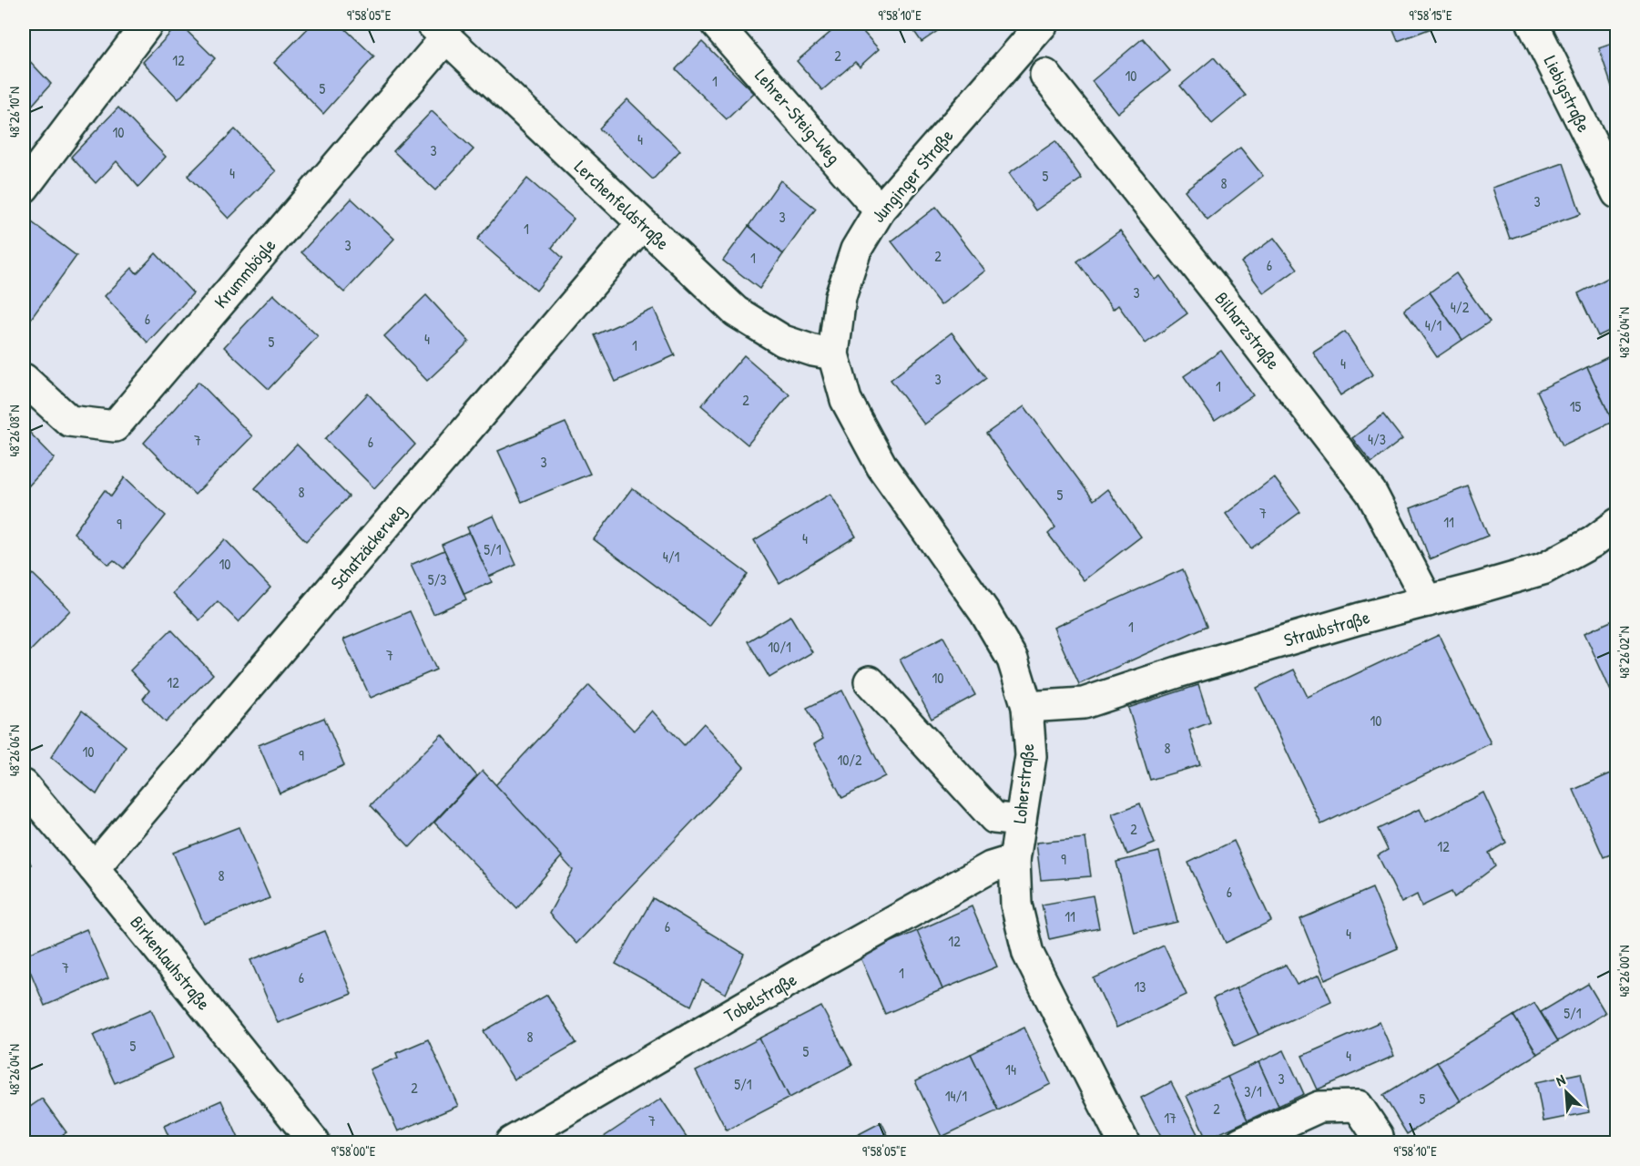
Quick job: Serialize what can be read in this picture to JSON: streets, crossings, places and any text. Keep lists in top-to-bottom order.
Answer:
{
  "streets": {
    "street": [
      "Liebigstraße",
      "Lehrer-Steig-Weg",
      "Junginger Straße",
      "Lerchenfeldstraße",
      "Krummbögle",
      "Bilharzstraße",
      "Schatzäckerweg",
      "Straubstraße",
      "Loherstraße",
      "Birkenlauhstraße",
      "Tobelstraße"
    ]
  },
  "crossings": [
    ["Lehrer-Steig-Weg", "Junginger Straße"],
    ["Junginger Straße", "Lerchenfeldstraße"],
    ["Junginger Straße", "Loherstraße"],
    ["Lerchenfeldstraße", "Krummbögle"],
    ["Lerchenfeldstraße", "Schatzäckerweg"],
    ["Lerchenfeldstraße", "Loherstraße"],
    ["Bilharzstraße", "Straubstraße"],
    ["Schatzäckerweg", "Birkenlauhstraße"],
    ["Straubstraße", "Loherstraße"],
    ["Loherstraße", "Tobelstraße"]
  ],
  "house_numbers": [
    "2",
    "12",
    "10",
    "1",
    "5",
    "10",
    "4",
    "3",
    "4",
    "5",
    "8",
    "3",
    "3",
    "1",
    "3",
    "2",
    "1",
    "6",
    "3",
    "4/2",
    "6",
    "4/1",
    "4",
    "5",
    "1",
    "4",
    "3",
    "1",
    "2",
    "15",
    "4/3",
    "7",
    "6",
    "3",
    "8",
    "5",
    "7",
    "11",
    "9",
    "4",
    "5/1",
    "4/1",
    "10",
    "5/3",
    "1",
    "10/1",
    "7",
    "10",
    "12",
    "10",
    "8",
    "10",
    "9",
    "10/2",
    "2",
    "12",
    "9",
    "8",
    "6",
    "11",
    "6",
    "4",
    "12",
    "7",
    "1",
    "6",
    "13",
    "5/1",
    "8",
    "5",
    "5",
    "4",
    "14",
    "3",
    "5/1",
    "2",
    "3/1",
    "14/1",
    "5",
    "2",
    "17",
    "7"
  ],
  "north": "top left",
  "coordinates": [
    "9°58'05\"E",
    "9°58'10\"E",
    "9°58'15\"E",
    "48°26'10\"N",
    "48°26'04\"N",
    "48°26'08\"N",
    "48°26'02\"N",
    "48°26'06\"N",
    "48°26'00\"N",
    "9°58'00\"E"
  ]
}
